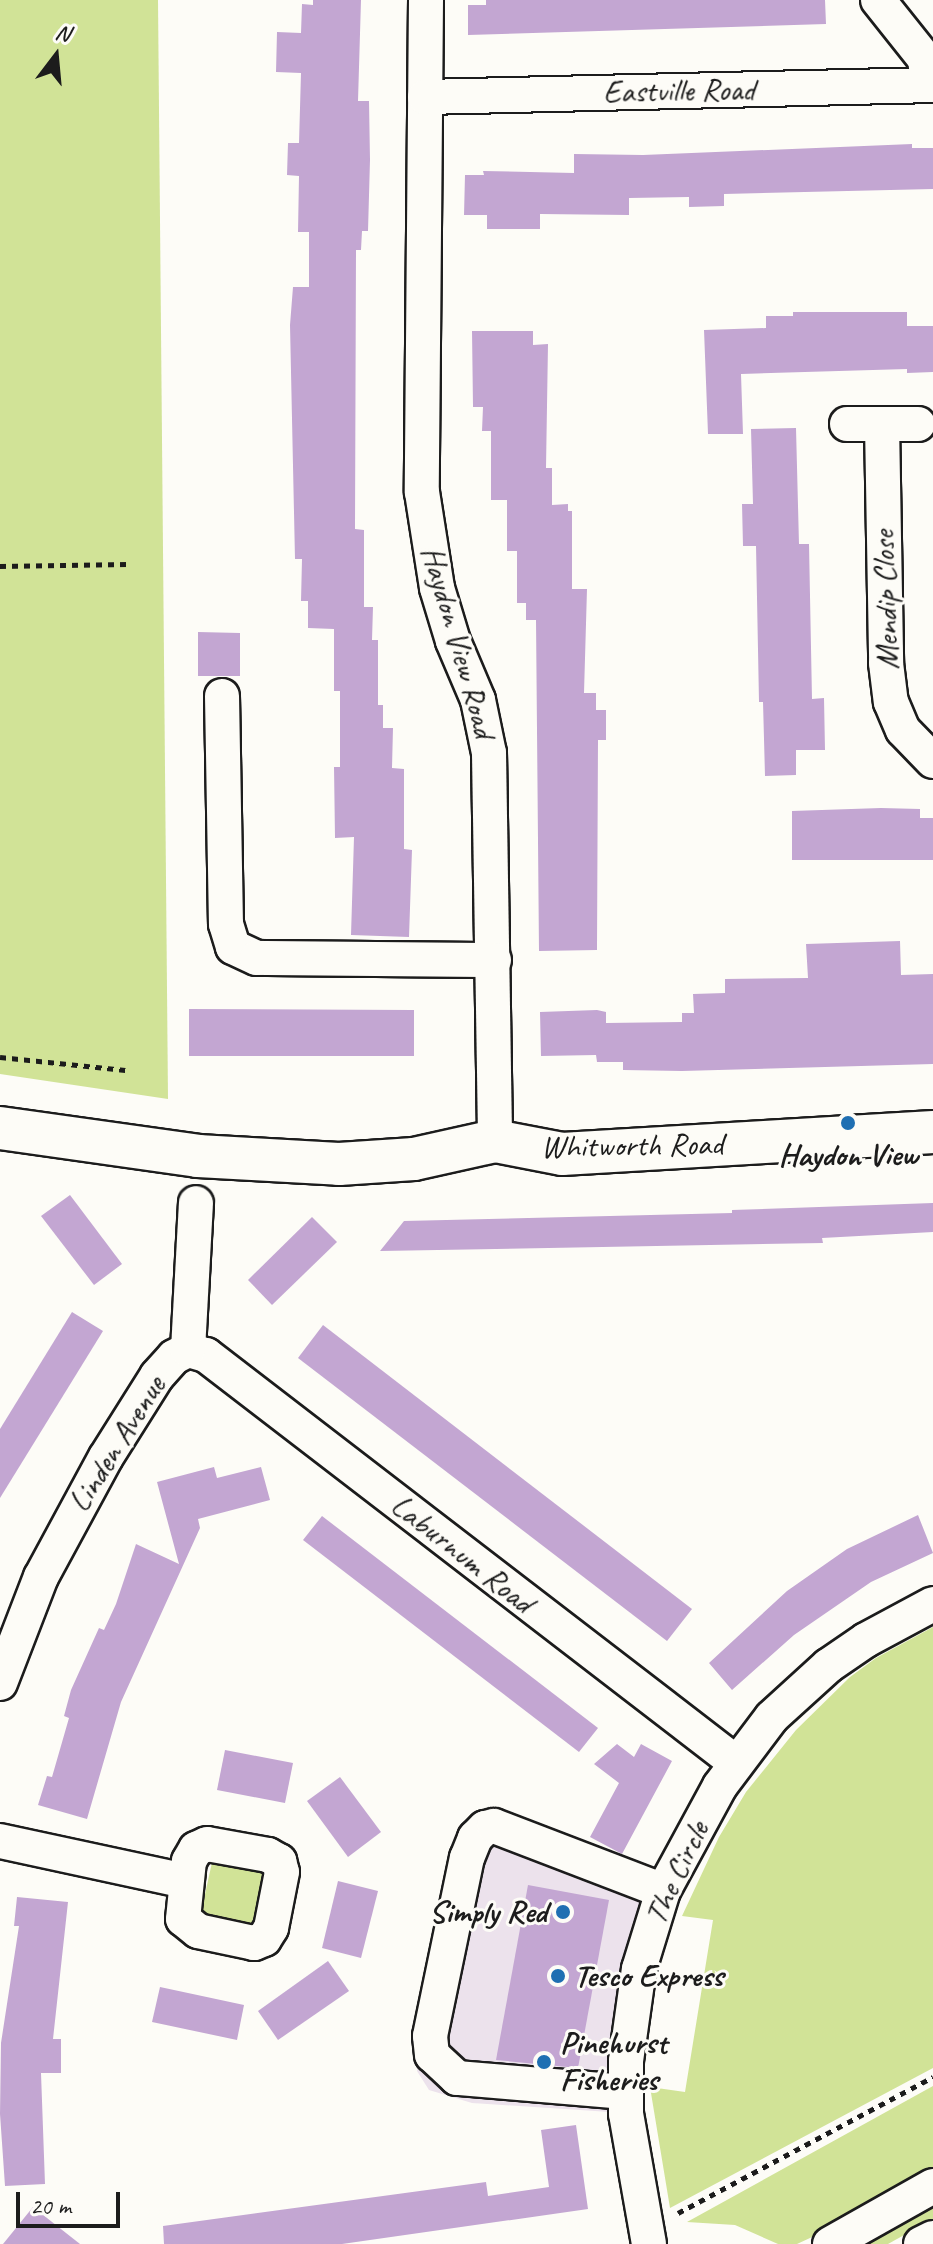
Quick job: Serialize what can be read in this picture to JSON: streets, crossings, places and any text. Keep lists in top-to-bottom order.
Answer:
{
  "streets": {
    "main road": ["Whitworth Road"],
    "street": [
      "Eastville Road",
      "Mendip Close",
      "Haydon View Road",
      "Linden Avenue",
      "Laburnum Road",
      "The Circle"
    ]
  },
  "crossings": [
    ["Eastville Road", "Haydon View Road"],
    ["Haydon View Road", "Whitworth Road"],
    ["Linden Avenue", "Laburnum Road"],
    ["Laburnum Road", "The Circle"]
  ],
  "places": [
    "Haydon View",
    "Simply Red",
    "Tesco Express",
    "Pinehurst Fisheries"
  ],
  "scale_bar": "20 m",
  "north": "top"
}
